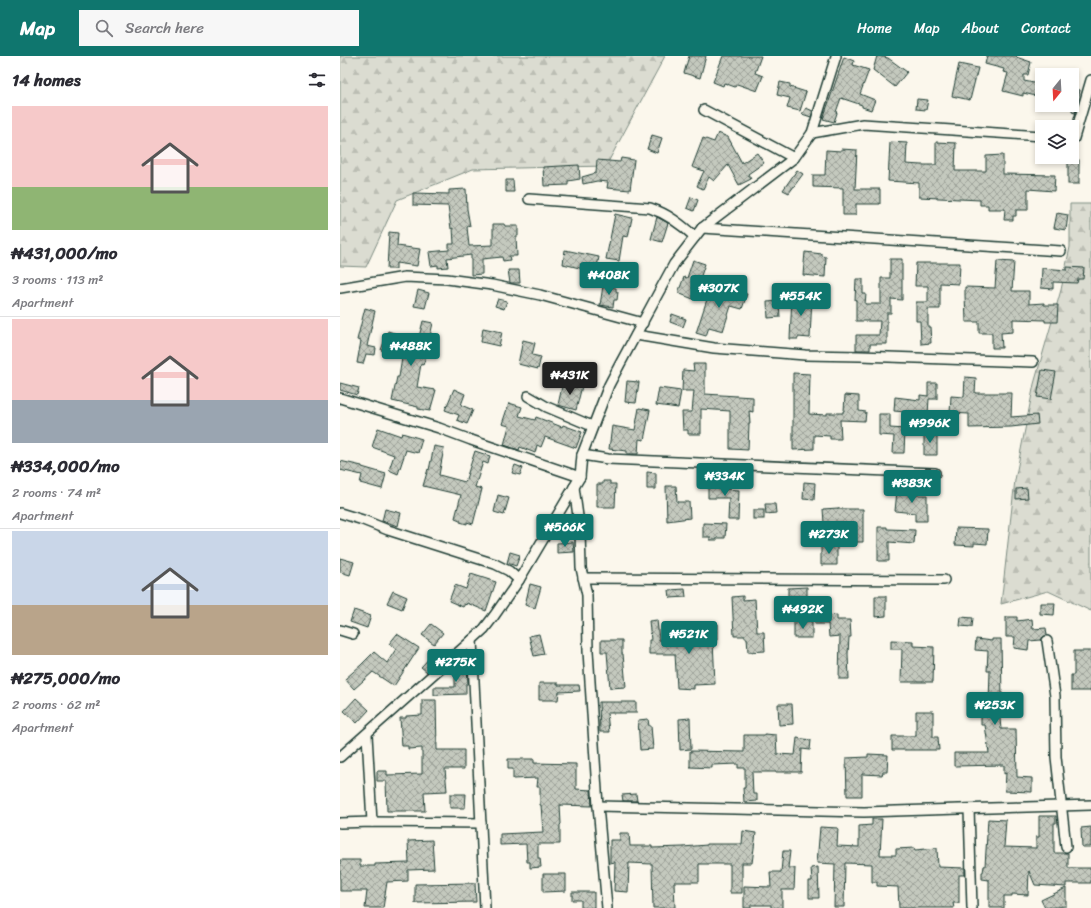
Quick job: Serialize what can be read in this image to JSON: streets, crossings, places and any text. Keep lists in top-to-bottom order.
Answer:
{
  "north": "bottom",
  "page": {
    "header": "Map",
    "search": "Search here",
    "nav": [
      "Home",
      "Map",
      "About",
      "Contact"
    ],
    "heading": "14 homes",
    "list": [
      {
        "name": "₦431,000/mo",
        "note": "3 rooms · 113 m² · Apartment"
      },
      {
        "name": "₦334,000/mo",
        "note": "2 rooms · 74 m² · Apartment"
      },
      {
        "name": "₦275,000/mo",
        "note": "2 rooms · 62 m² · Apartment"
      }
    ],
    "price": [
      "₦408K",
      "₦307K",
      "₦554K",
      "₦488K",
      "₦431K",
      "₦996K",
      "₦334K",
      "₦383K",
      "₦566K",
      "₦273K",
      "₦492K",
      "₦521K",
      "₦275K",
      "₦253K"
    ]
  }
}
